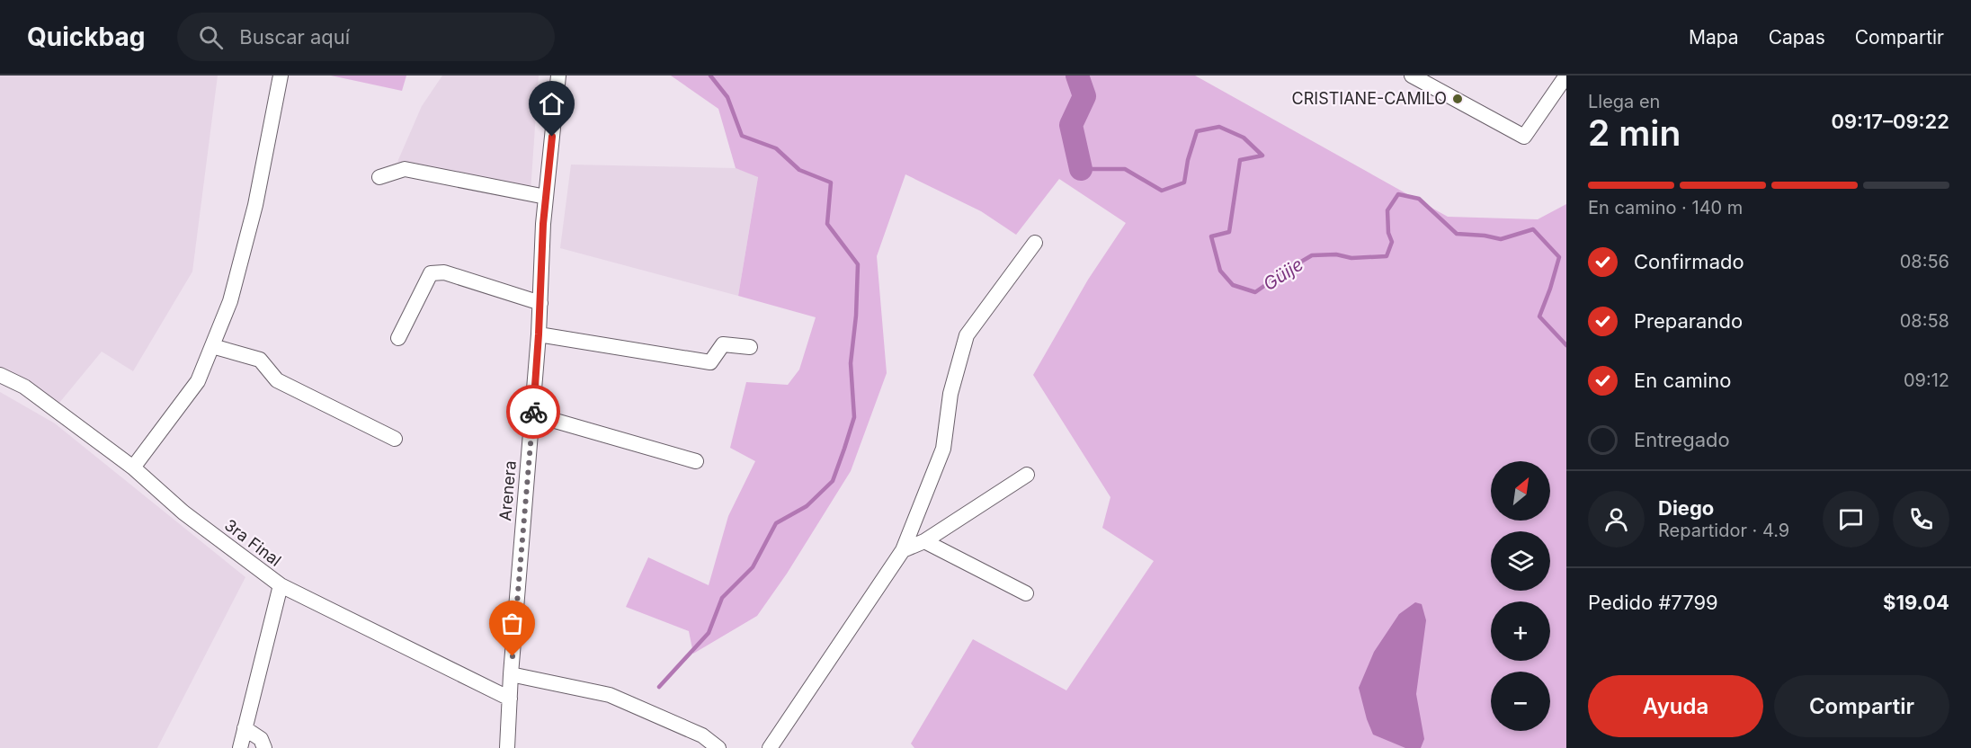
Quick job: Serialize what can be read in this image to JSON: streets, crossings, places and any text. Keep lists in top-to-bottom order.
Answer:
{
  "streets": {
    "street": ["Arenera", "3ra Final"]
  },
  "crossings": [
    ["Arenera", "3ra Final"]
  ],
  "water": ["Güije"],
  "places": ["CRISTIANE-CAMILO"],
  "north": "top right",
  "page": {
    "header": "Quickbag",
    "search": "Buscar aquí",
    "nav": ["Mapa", "Capas", "Compartir"],
    "heading": ["2 min", "Llega en", "09:17–09:22"],
    "panel": [
      "Diego",
      "Repartidor · 4.9",
      "Pedido #7799",
      "$19.04"
    ],
    "bar": "En camino · 140 m",
    "list": [
      ["Confirmado", "08:56"],
      ["Preparando", "08:58"],
      ["En camino", "09:12"],
      "Entregado"
    ],
    "map_buttons": ["+", "−"],
    "buttons": ["Ayuda", "Compartir"]
  }
}
